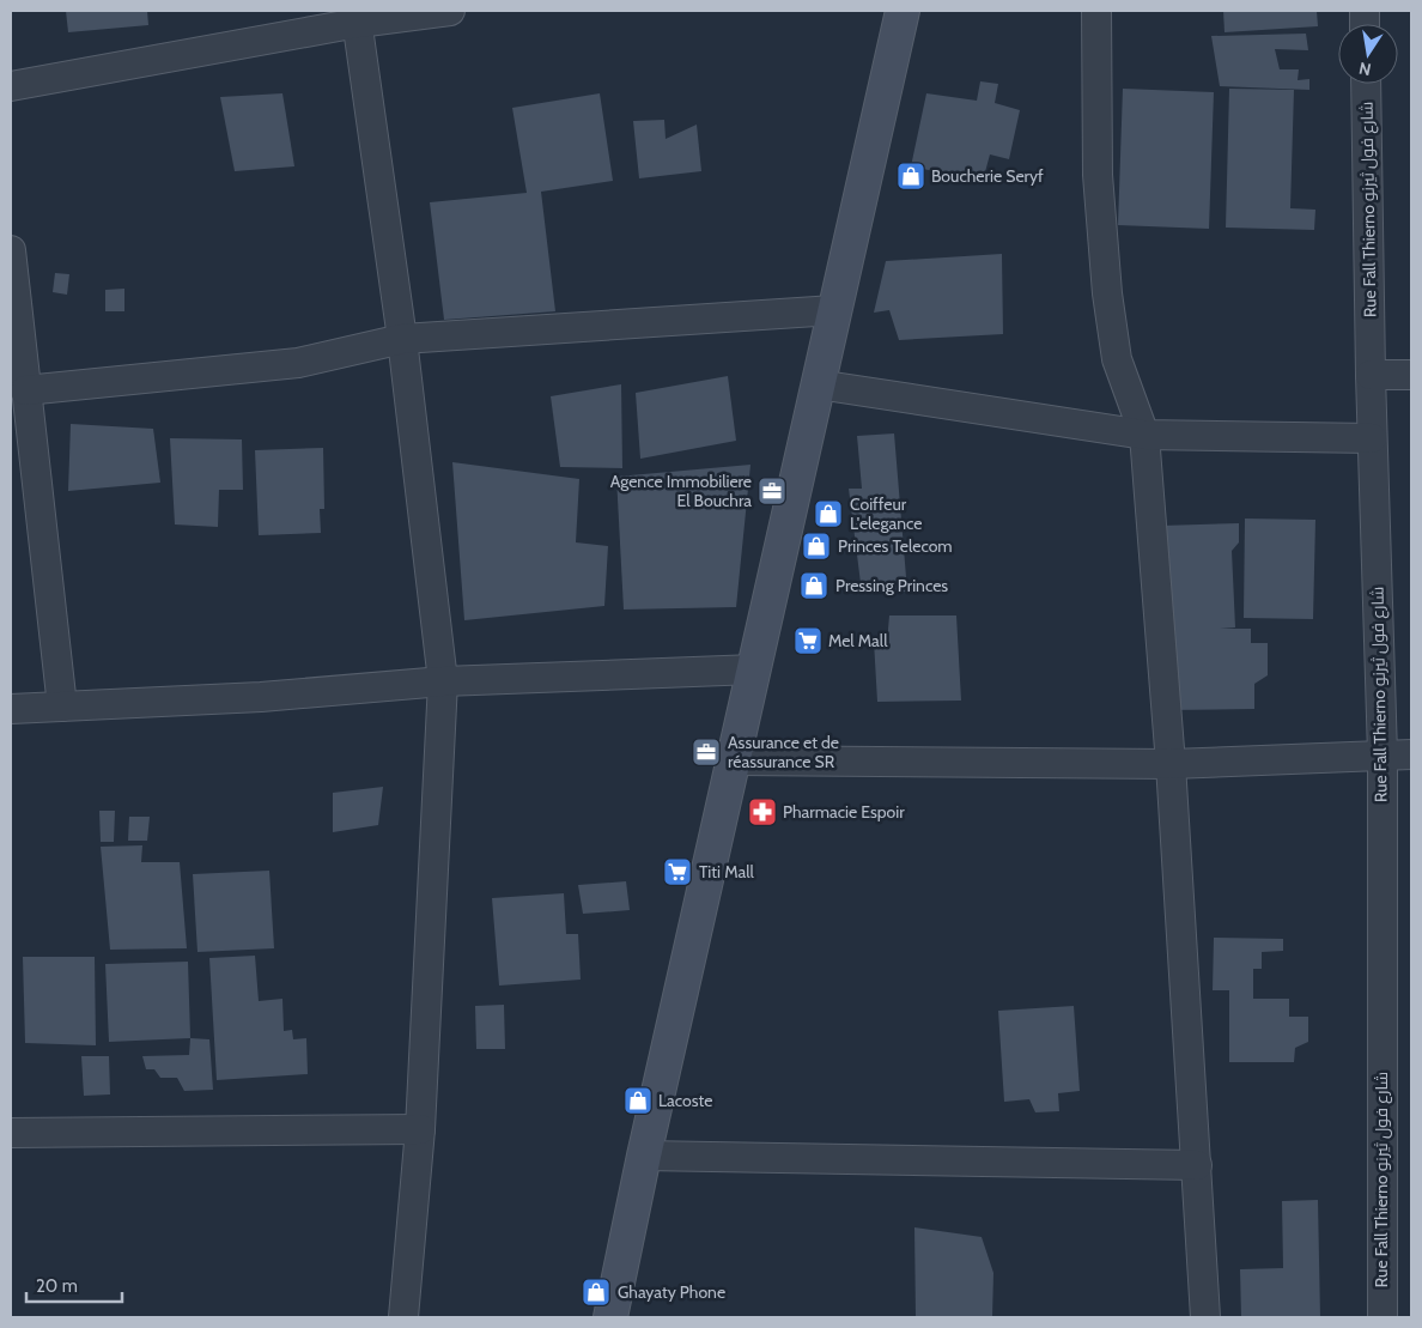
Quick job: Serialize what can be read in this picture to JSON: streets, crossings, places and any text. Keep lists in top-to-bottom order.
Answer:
{
  "streets": {
    "street": ["Rue Fall Thierno شارع فول ثيرنو"]
  },
  "places": {
    "shop": [
      "Boucherie Seryf",
      "Coiffeur L'elegance",
      "Princes Telecom",
      "Pressing Princes",
      "Lacoste",
      "Ghayaty Phone"
    ],
    "office": ["Agence Immobiliere El Bouchra", "Assurance et de réassurance SR"],
    "supermarket": ["Mel Mall", "Titi Mall"],
    "pharmacy": ["Pharmacie Espoir"]
  },
  "scale_bar": "20 m",
  "north": "bottom"
}
